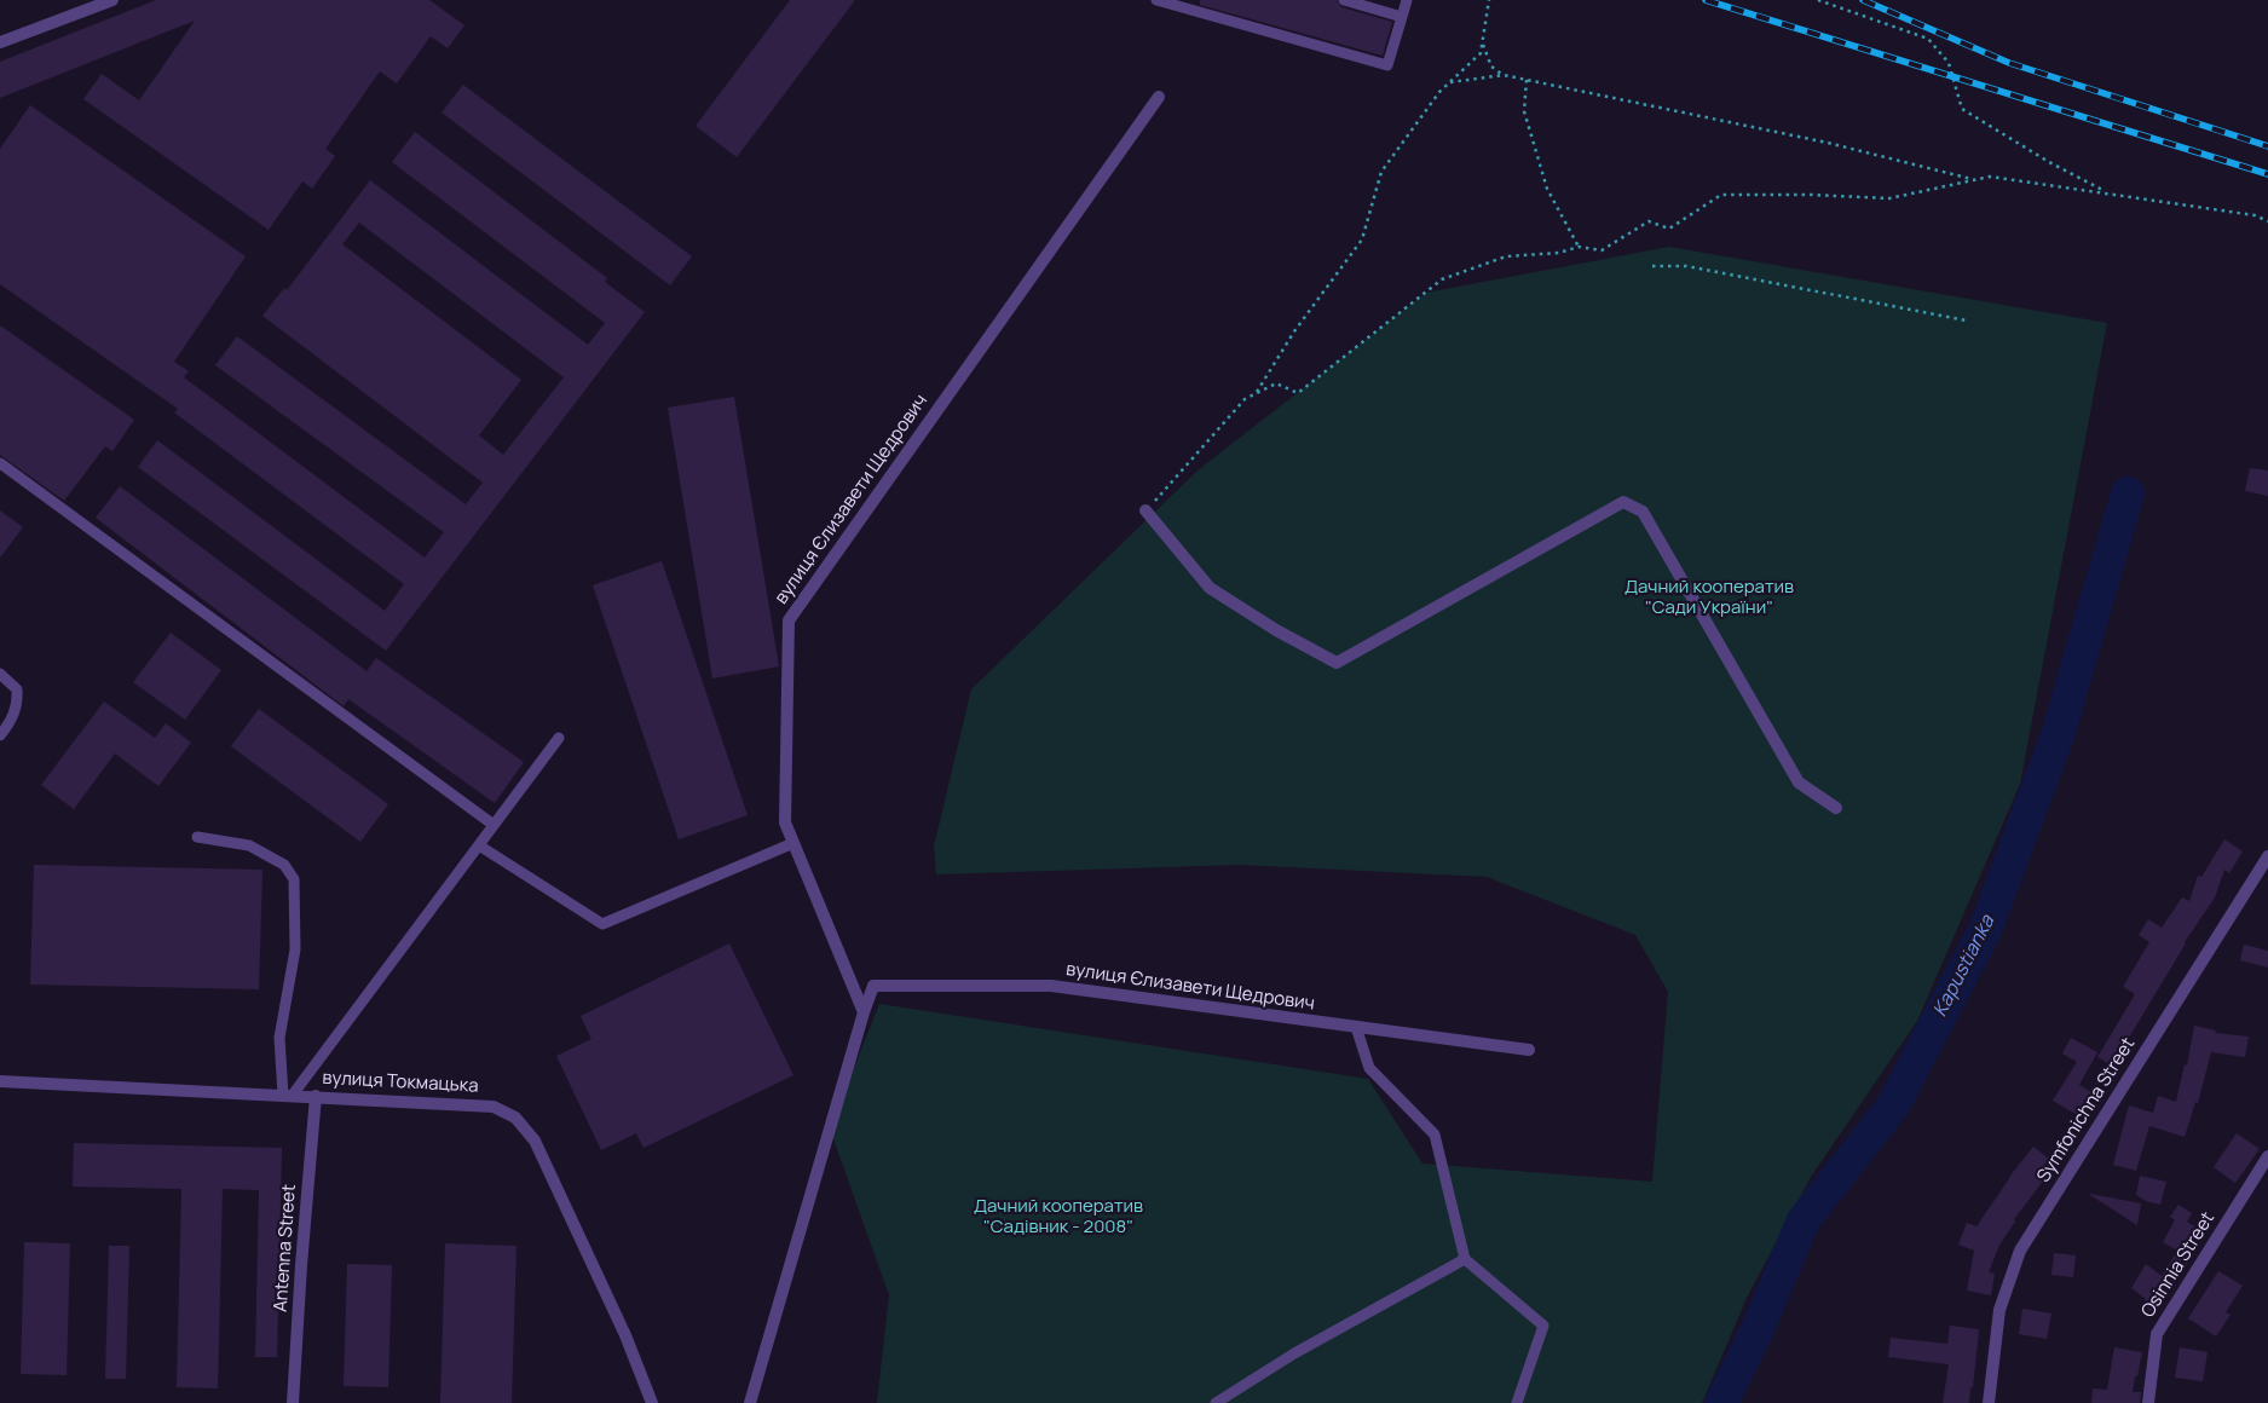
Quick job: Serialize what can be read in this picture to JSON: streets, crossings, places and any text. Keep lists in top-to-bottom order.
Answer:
{
  "streets": {
    "street": [
      "вулиця Єлизавети Щедрович",
      "вулиця Токмацька",
      "Symfonichna Street",
      "Antenna Street",
      "Osinnia Street"
    ]
  },
  "crossings": [
    ["вулиця Токмацька", "Antenna Street"]
  ],
  "water": ["Kapustianka"],
  "parks": ["Дачний кооператив \"Сади України\"", "Дачний кооператив \"Садівник - 2008\""]
}
